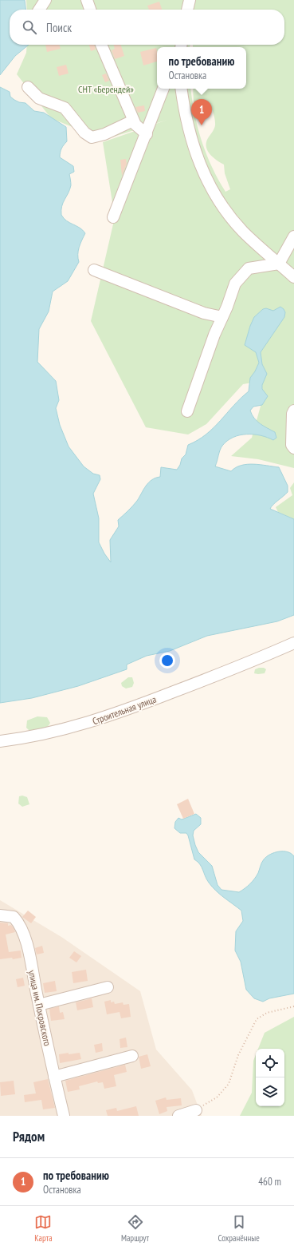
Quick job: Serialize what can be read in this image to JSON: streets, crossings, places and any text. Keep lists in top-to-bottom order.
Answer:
{
  "streets": {
    "street": ["Строительная улица", "улица им. Покровского"]
  },
  "parks": ["СНТ «Берендей»"],
  "page": {
    "search": "Поиск",
    "popup": ["по требованию", "Остановка"],
    "pins": "1",
    "heading": "Рядом",
    "list": [
      {
        "mark": "1",
        "name": "по требованию",
        "note": "Остановка",
        "value": "460 m"
      }
    ],
    "nav": ["Карта", "Маршрут", "Сохранённые"]
  }
}
